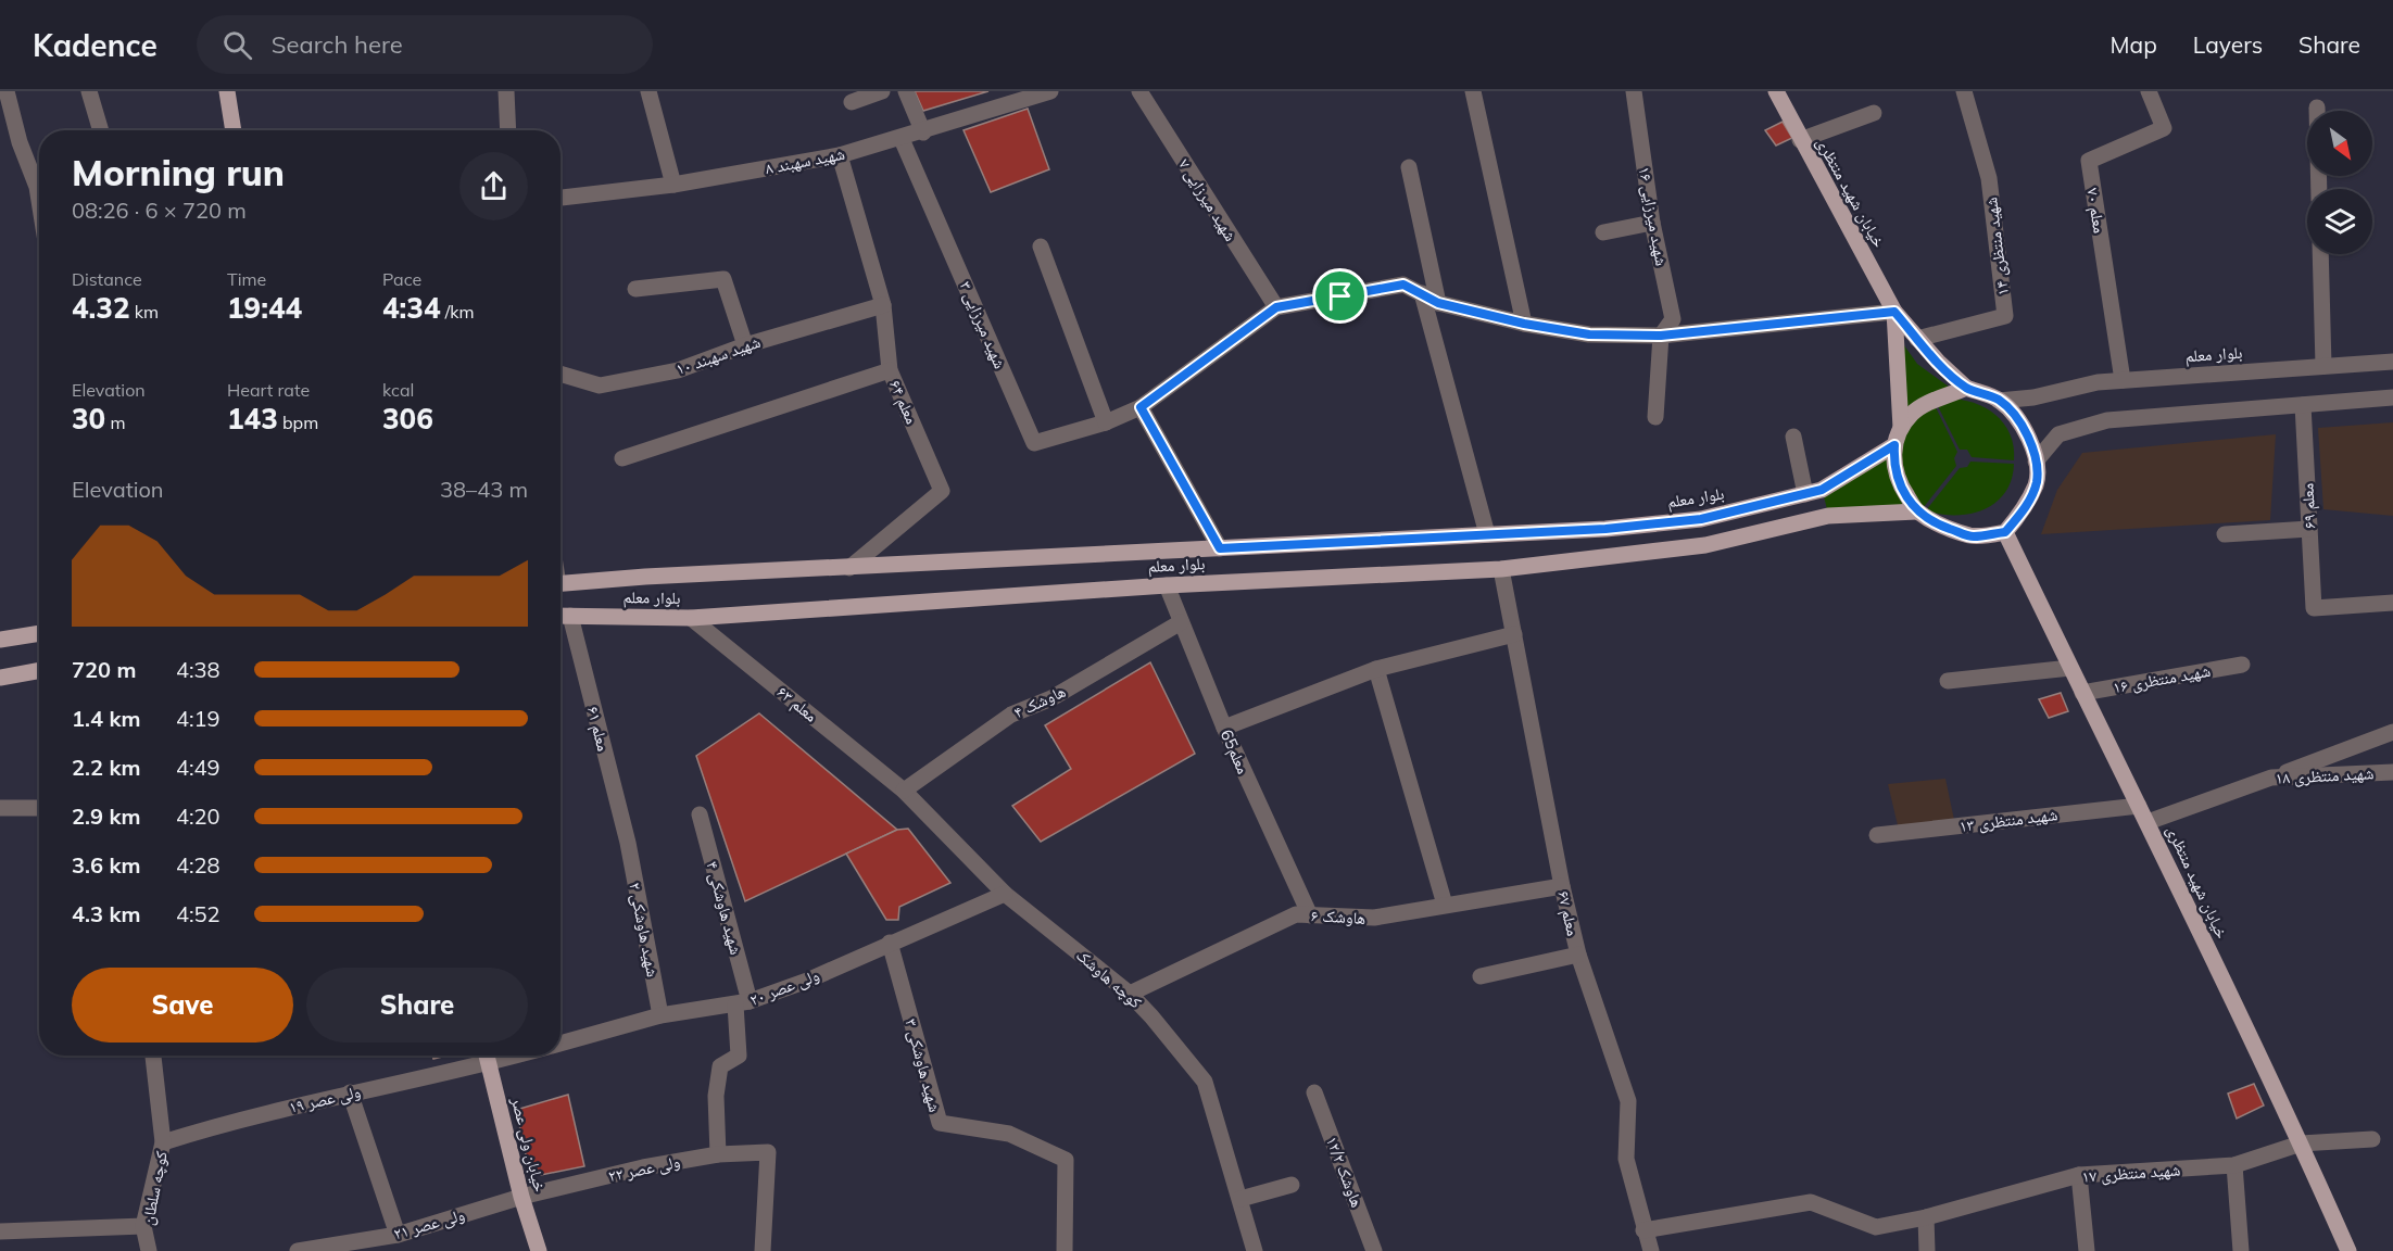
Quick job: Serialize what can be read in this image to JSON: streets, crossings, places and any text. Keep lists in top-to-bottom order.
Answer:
{
  "streets": {
    "main road": ["خیابان شهید منتظری", "بلوار معلم", "خیابان ولی عصر"],
    "street": [
      "شهید سهبند ۸",
      "شهید میرزایی ۷",
      "معلم ۷۰",
      "شهید میرزایی ۱۶",
      "شهید منتظری ۱۴",
      "شهید میرزایی ۳",
      "شهید سهبند ۱۰",
      "معلم ۶۴",
      "معلم ۶۹",
      "شهید منتظری ۱۶",
      "هاوشک ۴",
      "معلم ۶۳",
      "معلم ۶۱",
      "معلم65",
      "شهید منتظری ۱۸",
      "شهید منتظری ۱۳",
      "شهید هاوشکی ۴",
      "معلم ۶۷",
      "هاوشک ۶",
      "شهید هاوشکی ۲",
      "کوچه هاوشک",
      "ولی عصر ۲۰",
      "شهید هاوشکی ۳",
      "ولی عصر ۱۹",
      "ولی عصر ۲۲",
      "هاوشک ۱۲/۲",
      "شهید منتظری ۱۷",
      "کوچه سلطان",
      "ولی عصر ۲۱"
    ]
  },
  "crossings": [
    ["شهید سهبند ۸", "شهید میرزایی ۳"],
    ["شهید سهبند ۸", "معلم ۶۴"],
    ["خیابان شهید منتظری", "بلوار معلم"],
    ["خیابان شهید منتظری", "شهید منتظری ۱۶"],
    ["خیابان شهید منتظری", "شهید منتظری ۱۸"],
    ["خیابان شهید منتظری", "شهید منتظری ۱۳"],
    ["خیابان شهید منتظری", "شهید منتظری ۱۷"],
    ["معلم ۷۰", "بلوار معلم"],
    ["بلوار معلم", "معلم ۶۴"],
    ["بلوار معلم", "معلم ۶۳"],
    ["بلوار معلم", "معلم ۶۱"],
    ["بلوار معلم", "معلم65"],
    ["بلوار معلم", "معلم ۶۷"],
    ["شهید سهبند ۱۰", "معلم ۶۴"],
    ["هاوشک ۴", "معلم ۶۳"],
    ["هاوشک ۴", "معلم65"],
    ["هاوشک ۴", "کوچه هاوشک"],
    ["معلم ۶۳", "کوچه هاوشک"],
    ["معلم ۶۱", "شهید هاوشکی ۲"],
    ["معلم65", "هاوشک ۶"],
    ["شهید هاوشکی ۴", "ولی عصر ۲۰"],
    ["شهید هاوشکی ۴", "ولی عصر ۲۲"],
    ["معلم ۶۷", "هاوشک ۶"],
    ["معلم ۶۷", "شهید منتظری ۱۷"],
    ["هاوشک ۶", "کوچه هاوشک"],
    ["شهید هاوشکی ۲", "ولی عصر ۲۰"],
    ["کوچه هاوشک", "ولی عصر ۲۰"],
    ["ولی عصر ۲۰", "شهید هاوشکی ۳"],
    ["ولی عصر ۱۹", "خیابان ولی عصر"],
    ["ولی عصر ۱۹", "کوچه سلطان"],
    ["خیابان ولی عصر", "ولی عصر ۲۲"],
    ["خیابان ولی عصر", "ولی عصر ۲۱"],
    ["ولی عصر ۲۲", "ولی عصر ۲۱"]
  ],
  "north": "bottom right",
  "page": {
    "header": "Kadence",
    "search": "Search here",
    "nav": ["Map", "Layers", "Share"],
    "heading": ["Morning run", "08:26 · 6 × 720 m"],
    "stats": [
      ["Distance", "4.32 km"],
      ["Time", "19:44"],
      ["Pace", "4:34 /km"],
      ["Elevation", "30 m"],
      ["Heart rate", "143 bpm"],
      ["kcal", "306"]
    ],
    "chart": ["Elevation", "38–43 m"],
    "list": [
      {
        "name": "720 m",
        "note": "4:38"
      },
      {
        "name": "1.4 km",
        "note": "4:19"
      },
      {
        "name": "2.2 km",
        "note": "4:49"
      },
      {
        "name": "2.9 km",
        "note": "4:20"
      },
      {
        "name": "3.6 km",
        "note": "4:28"
      },
      {
        "name": "4.3 km",
        "note": "4:52"
      }
    ],
    "buttons": ["Save", "Share"]
  }
}
